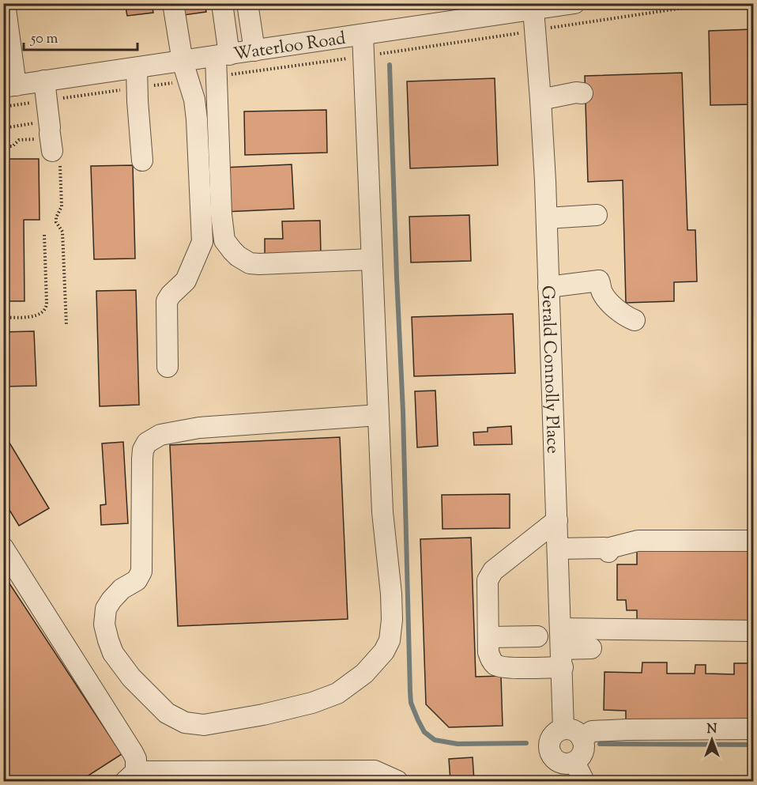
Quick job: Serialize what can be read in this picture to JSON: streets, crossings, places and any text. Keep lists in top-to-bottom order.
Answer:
{
  "streets": {
    "street": ["Waterloo Road", "Gerald Connolly Place"]
  },
  "crossings": [
    ["Waterloo Road", "Gerald Connolly Place"]
  ],
  "scale_bar": "50 m",
  "north": "top"
}
